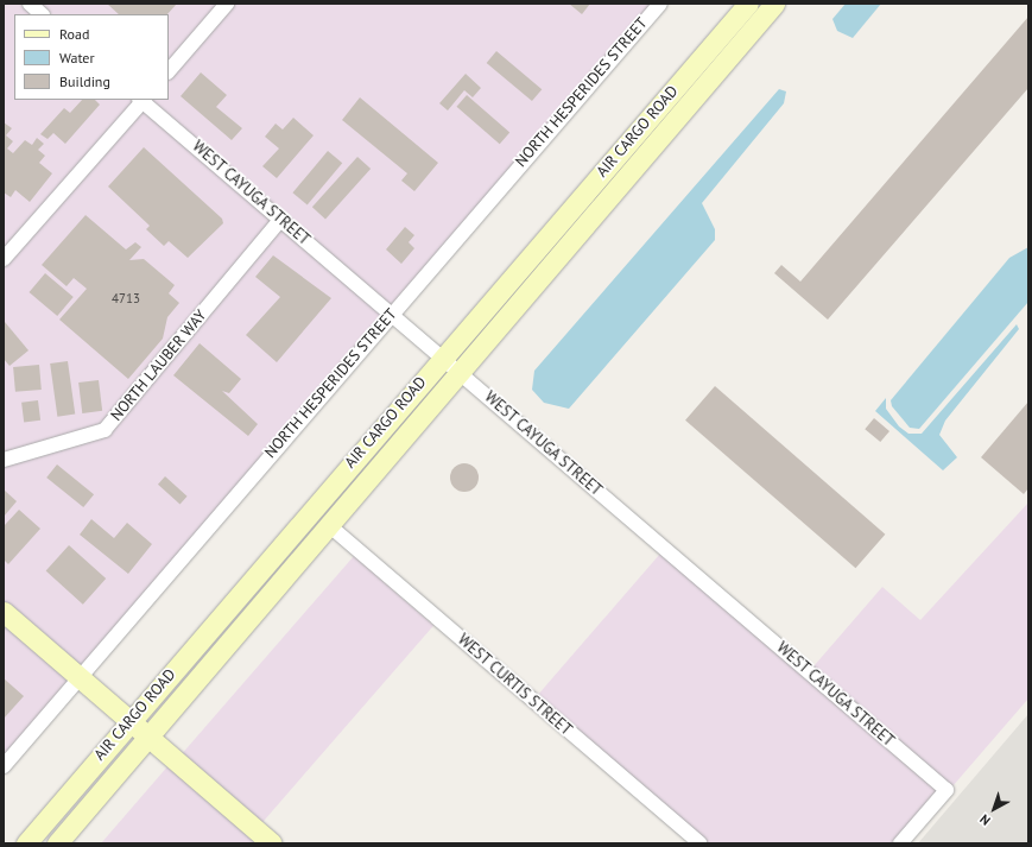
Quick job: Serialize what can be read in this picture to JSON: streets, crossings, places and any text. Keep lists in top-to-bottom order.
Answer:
{
  "streets": {
    "street": [
      "NORTH HESPERIDES STREET",
      "AIR CARGO ROAD",
      "WEST CAYUGA STREET",
      "NORTH LAUBER WAY",
      "WEST CURTIS STREET"
    ]
  },
  "crossings": [
    ["NORTH HESPERIDES STREET", "WEST CAYUGA STREET"],
    ["AIR CARGO ROAD", "WEST CAYUGA STREET"],
    ["AIR CARGO ROAD", "WEST CURTIS STREET"],
    ["WEST CAYUGA STREET", "NORTH LAUBER WAY"]
  ],
  "house_numbers": ["4713"],
  "legend": ["Road", "Water", "Building"],
  "north": "bottom left"
}
